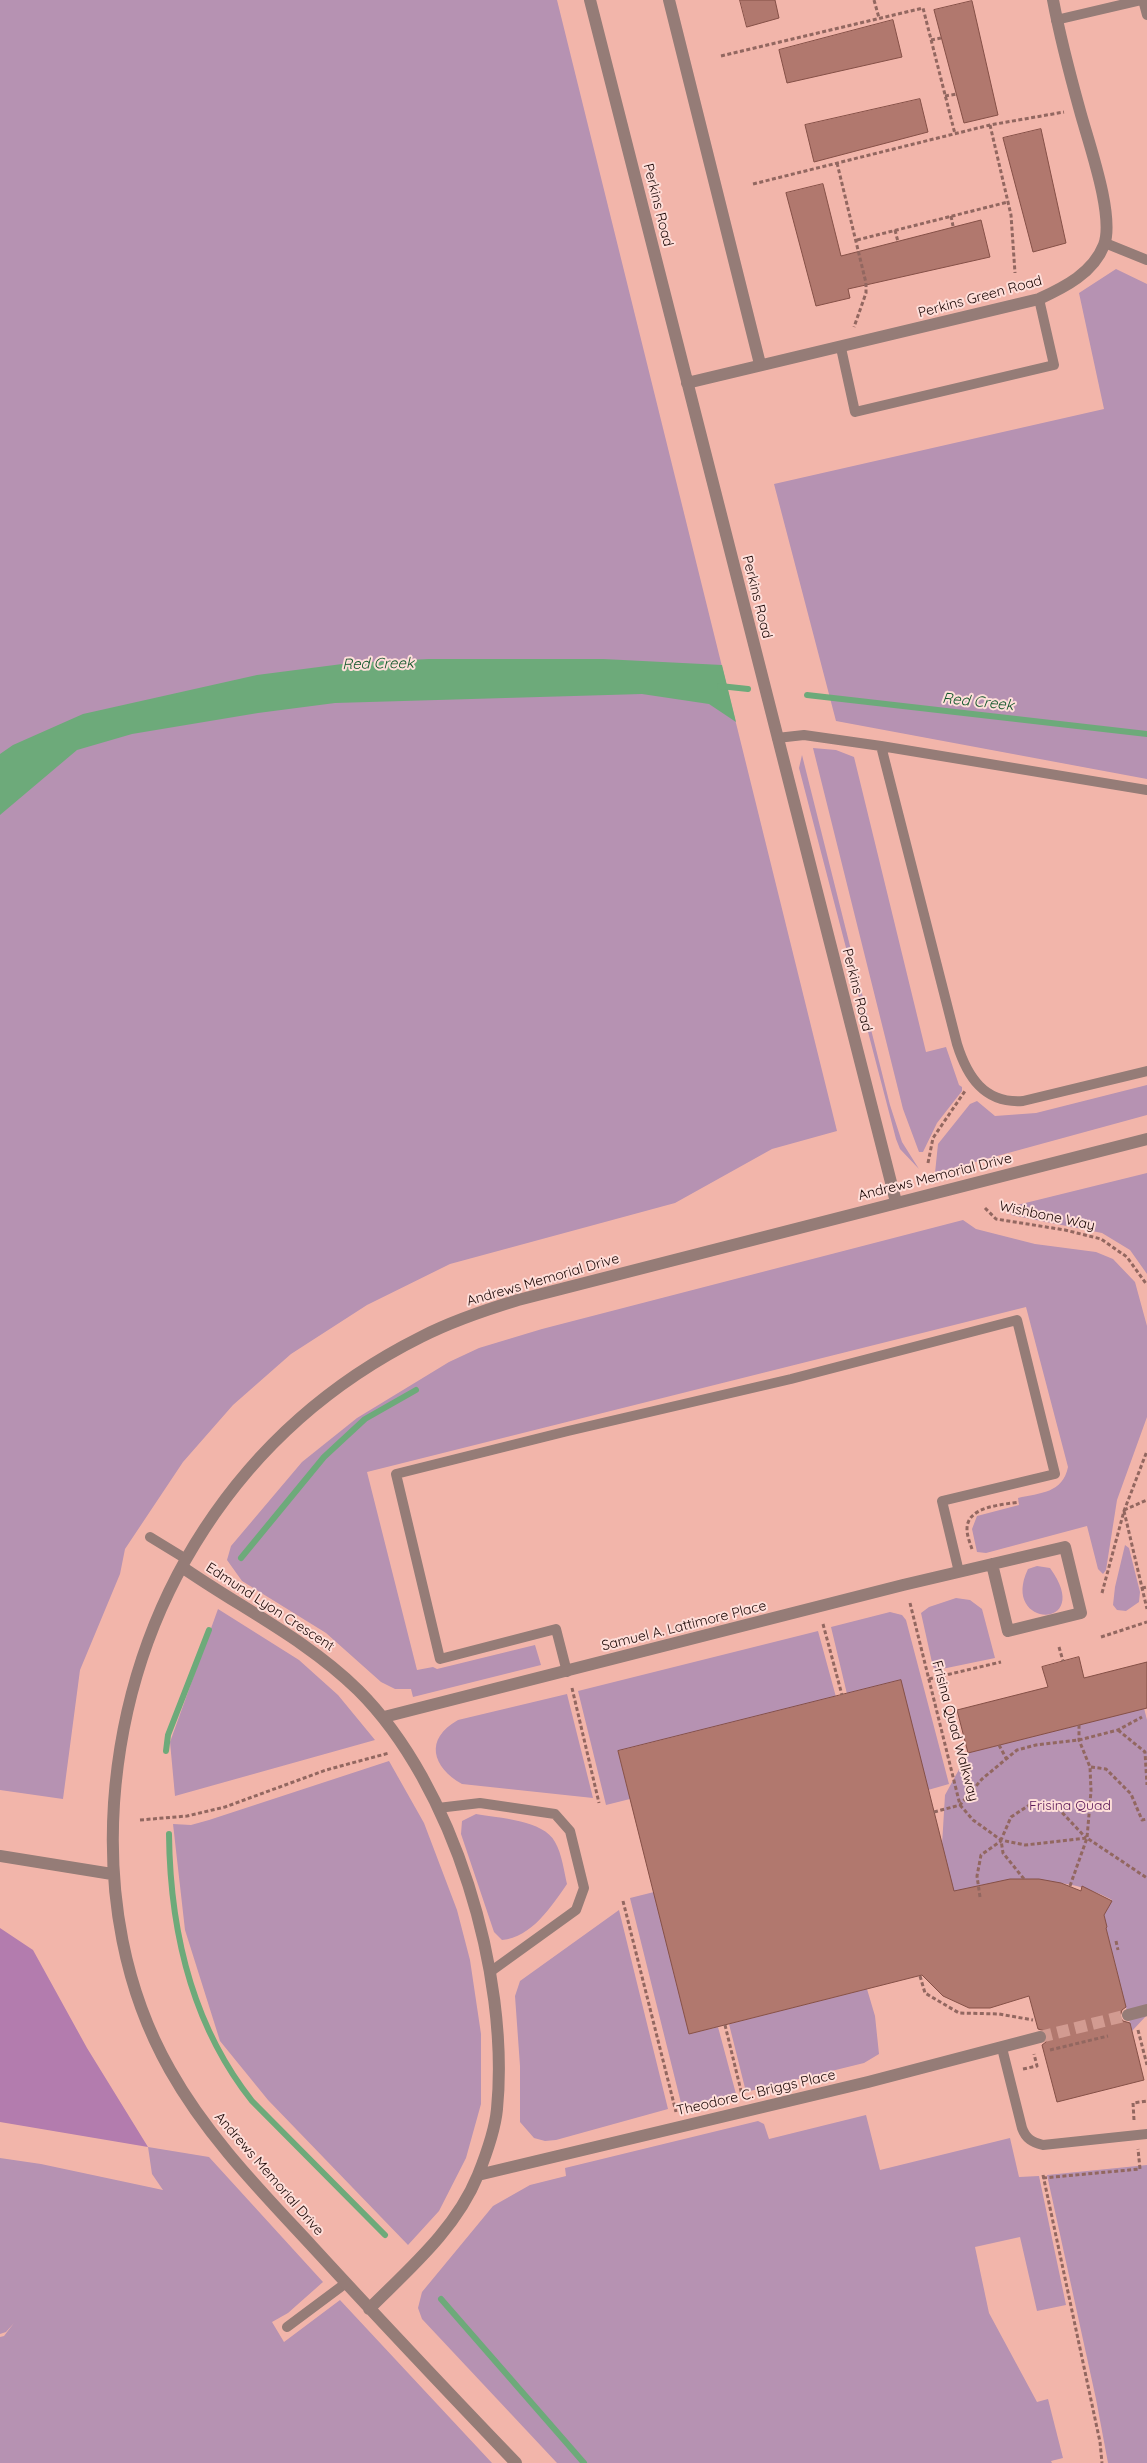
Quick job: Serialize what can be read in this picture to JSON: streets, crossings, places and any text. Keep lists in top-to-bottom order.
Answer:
{
  "streets": {
    "street": [
      "Perkins Road",
      "Perkins Green Road",
      "Andrews Memorial Drive",
      "Edmund Lyon Crescent",
      "Samuel A. Lattimore Place",
      "Theodore C. Briggs Place"
    ],
    "path": ["Wishbone Way", "Frisina Quad Walkway"]
  },
  "crossings": [
    ["Perkins Road", "Perkins Green Road"],
    ["Perkins Road", "Andrews Memorial Drive"],
    ["Andrews Memorial Drive", "Edmund Lyon Crescent"],
    ["Edmund Lyon Crescent", "Samuel A. Lattimore Place"],
    ["Edmund Lyon Crescent", "Theodore C. Briggs Place"]
  ],
  "water": ["Red Creek"],
  "parks": ["Frisina Quad"]
}
